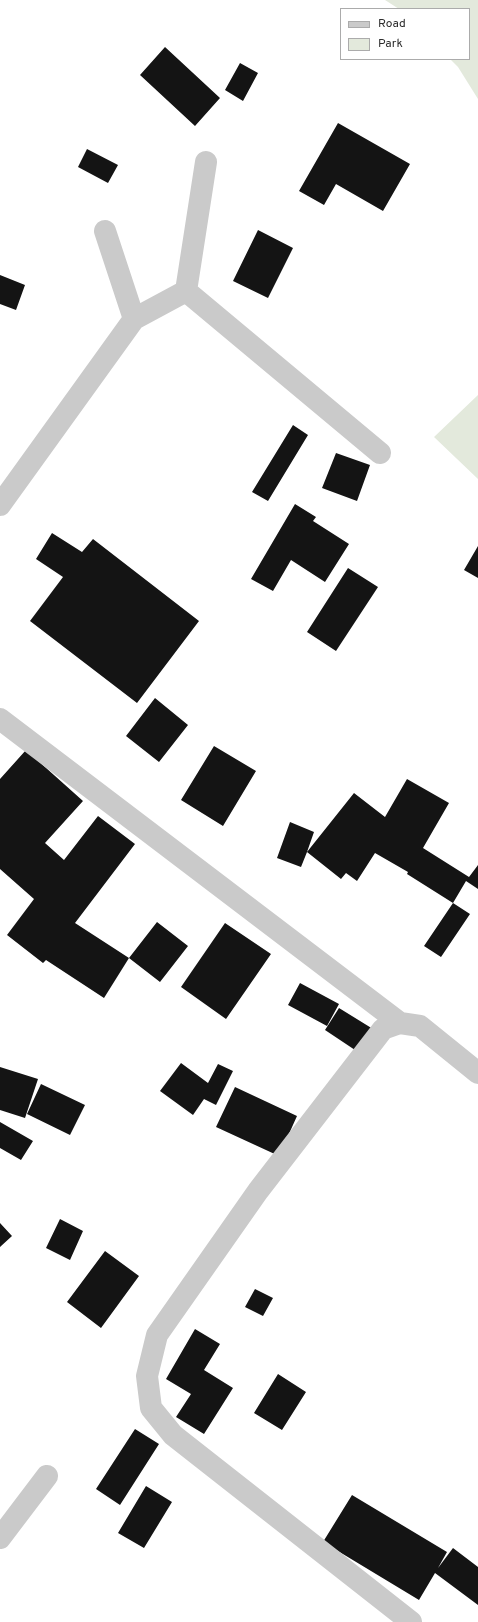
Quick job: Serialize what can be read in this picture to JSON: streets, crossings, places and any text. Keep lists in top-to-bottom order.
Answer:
{
  "legend": ["Road", "Park"]
}
